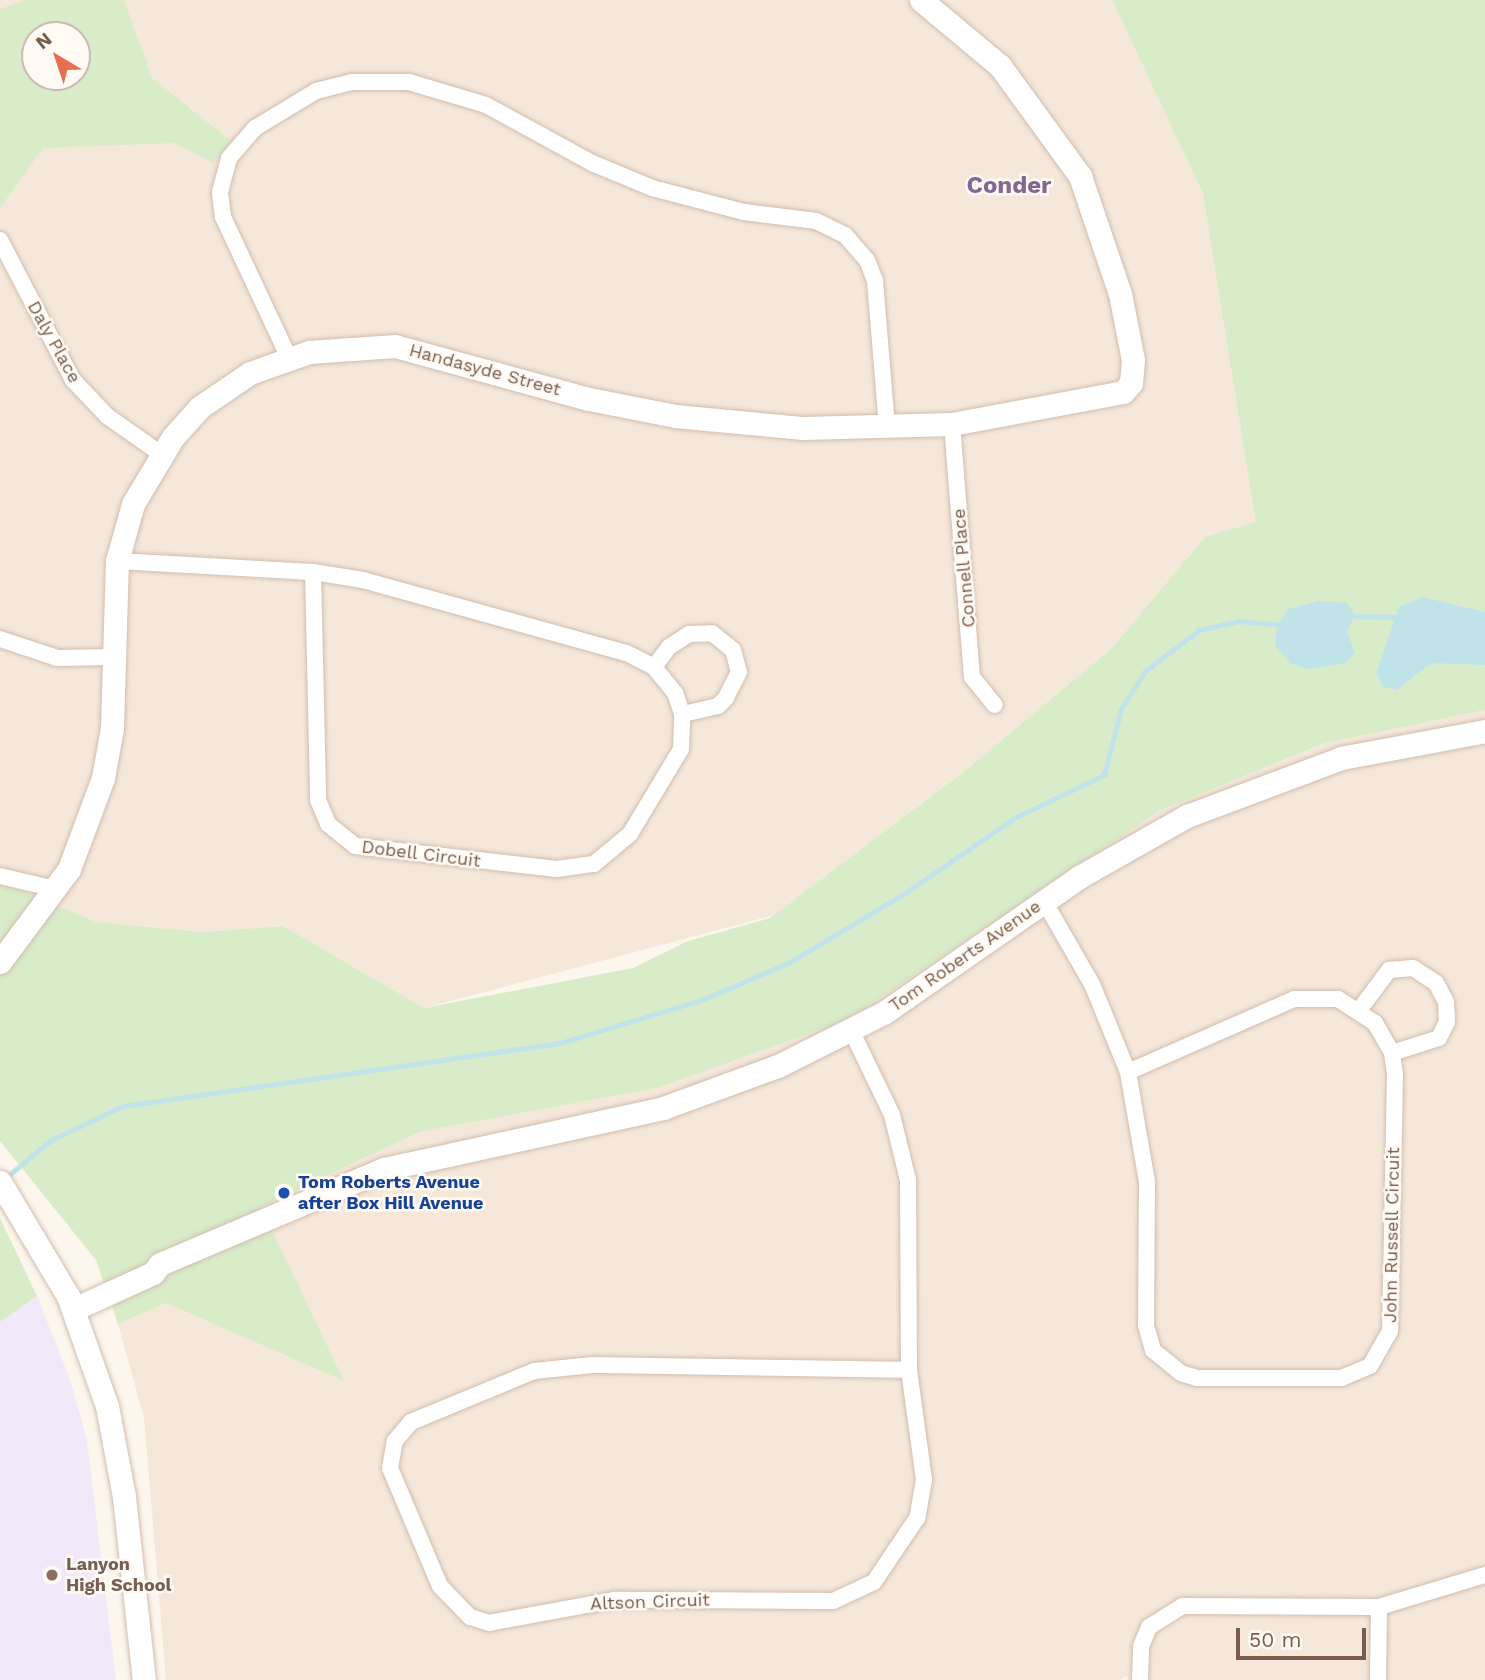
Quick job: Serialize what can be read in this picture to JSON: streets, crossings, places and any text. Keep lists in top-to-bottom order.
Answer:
{
  "streets": {
    "street": [
      "Daly Place",
      "Handasyde Street",
      "Connell Place",
      "Dobell Circuit",
      "Tom Roberts Avenue",
      "John Russell Circuit",
      "Altson Circuit"
    ]
  },
  "crossings": [
    ["Daly Place", "Handasyde Street"],
    ["Handasyde Street", "Connell Place"],
    ["Tom Roberts Avenue", "John Russell Circuit"],
    ["Tom Roberts Avenue", "Altson Circuit"]
  ],
  "districts": ["Conder"],
  "places": ["Tom Roberts Avenue after Box Hill Avenue", "Lanyon High School"],
  "scale_bar": "50 m",
  "north": "top left"
}
